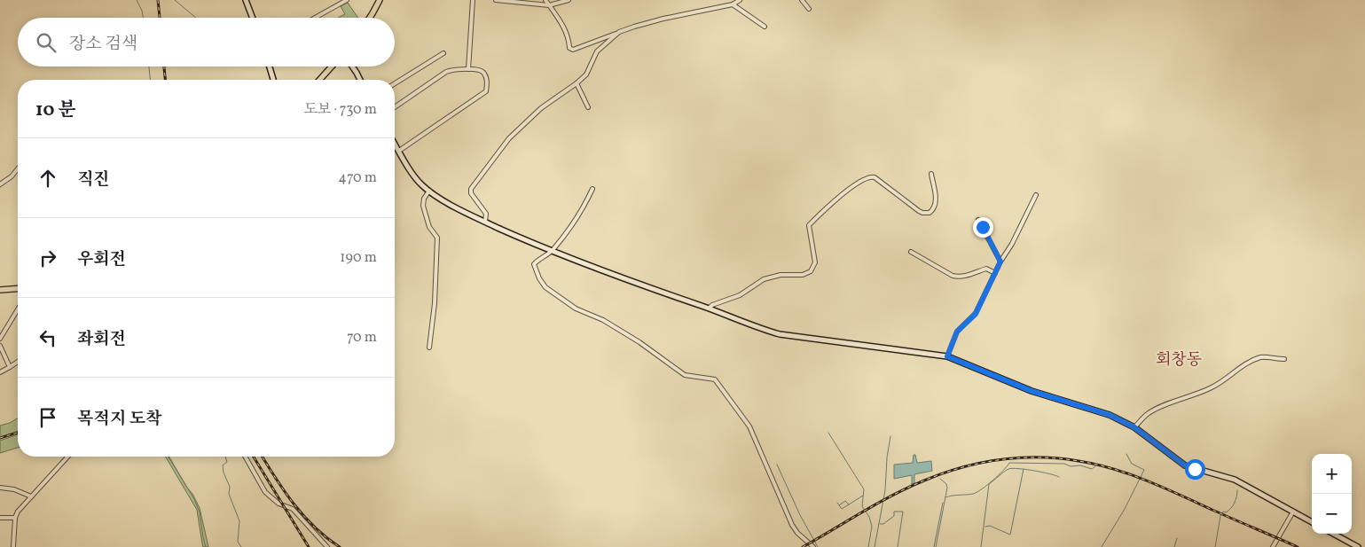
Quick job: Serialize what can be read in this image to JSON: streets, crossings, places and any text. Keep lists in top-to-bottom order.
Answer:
{
  "districts": ["회창동"],
  "page": {
    "search": "장소 검색",
    "heading": ["10 분", "도보 · 730 m"],
    "list": [
      ["직진", "470 m"],
      ["우회전", "190 m"],
      ["좌회전", "70 m"],
      "목적지 도착"
    ],
    "map_buttons": ["+", "−"]
  }
}
